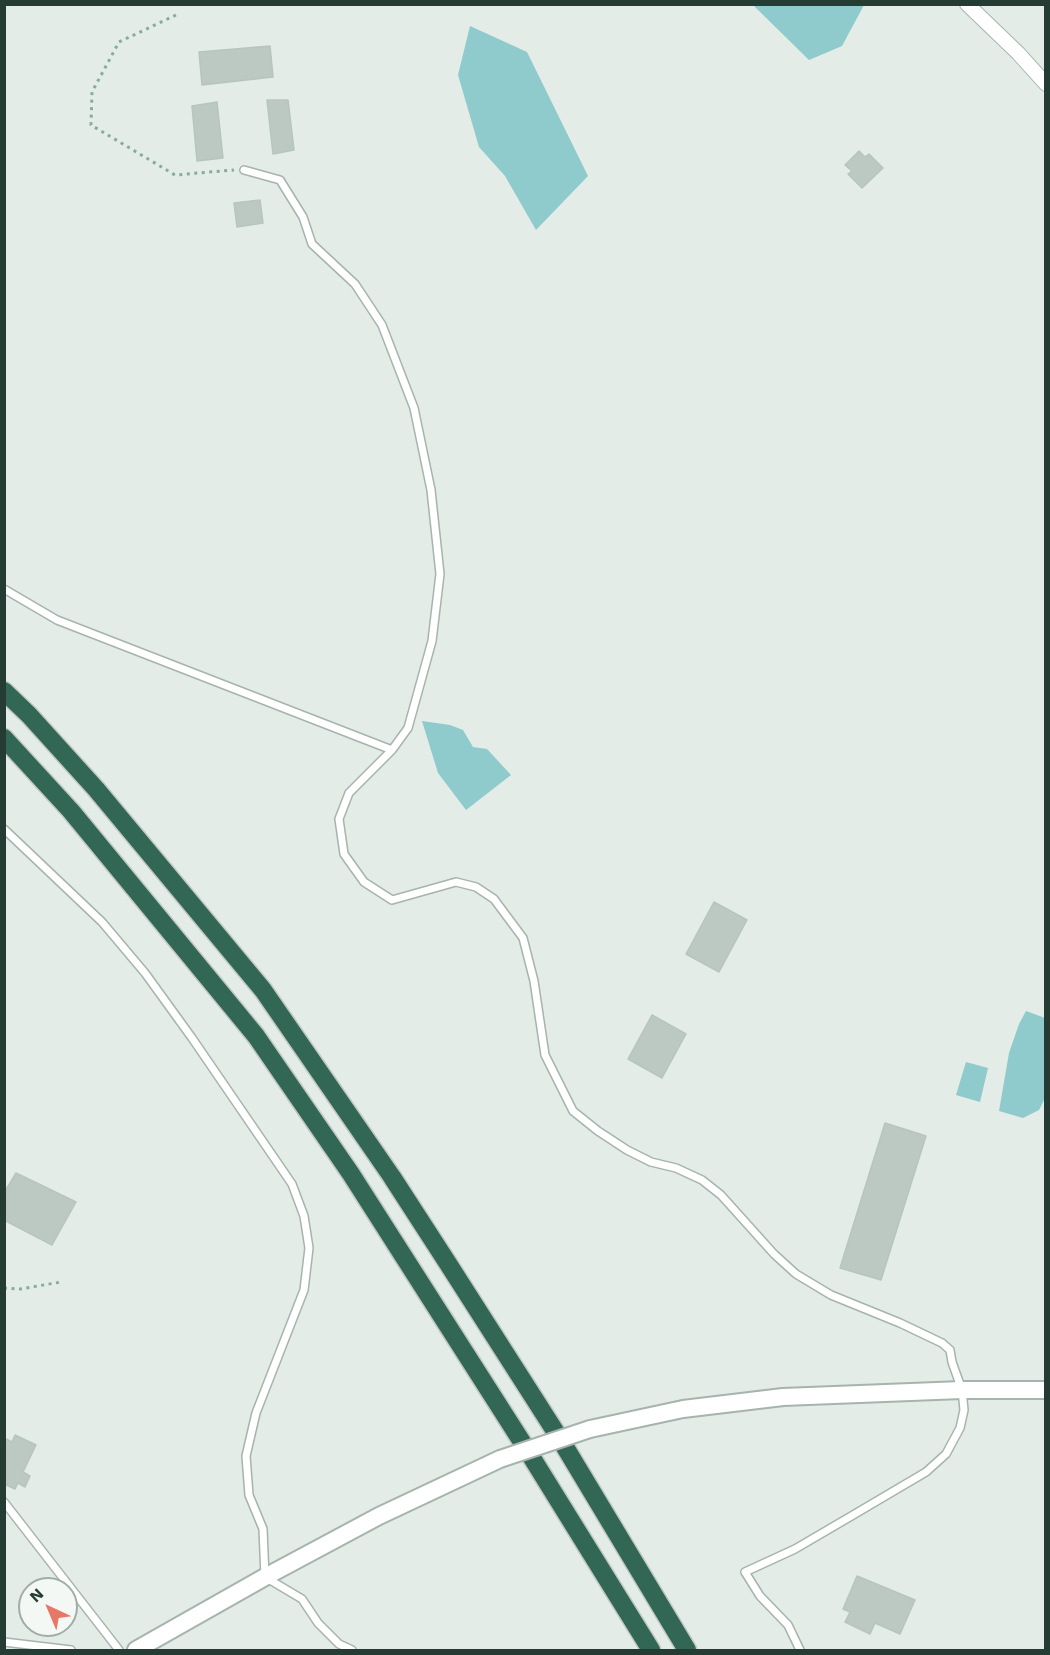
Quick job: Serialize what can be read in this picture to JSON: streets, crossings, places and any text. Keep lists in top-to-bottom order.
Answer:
{
  "north": "top left"
}
